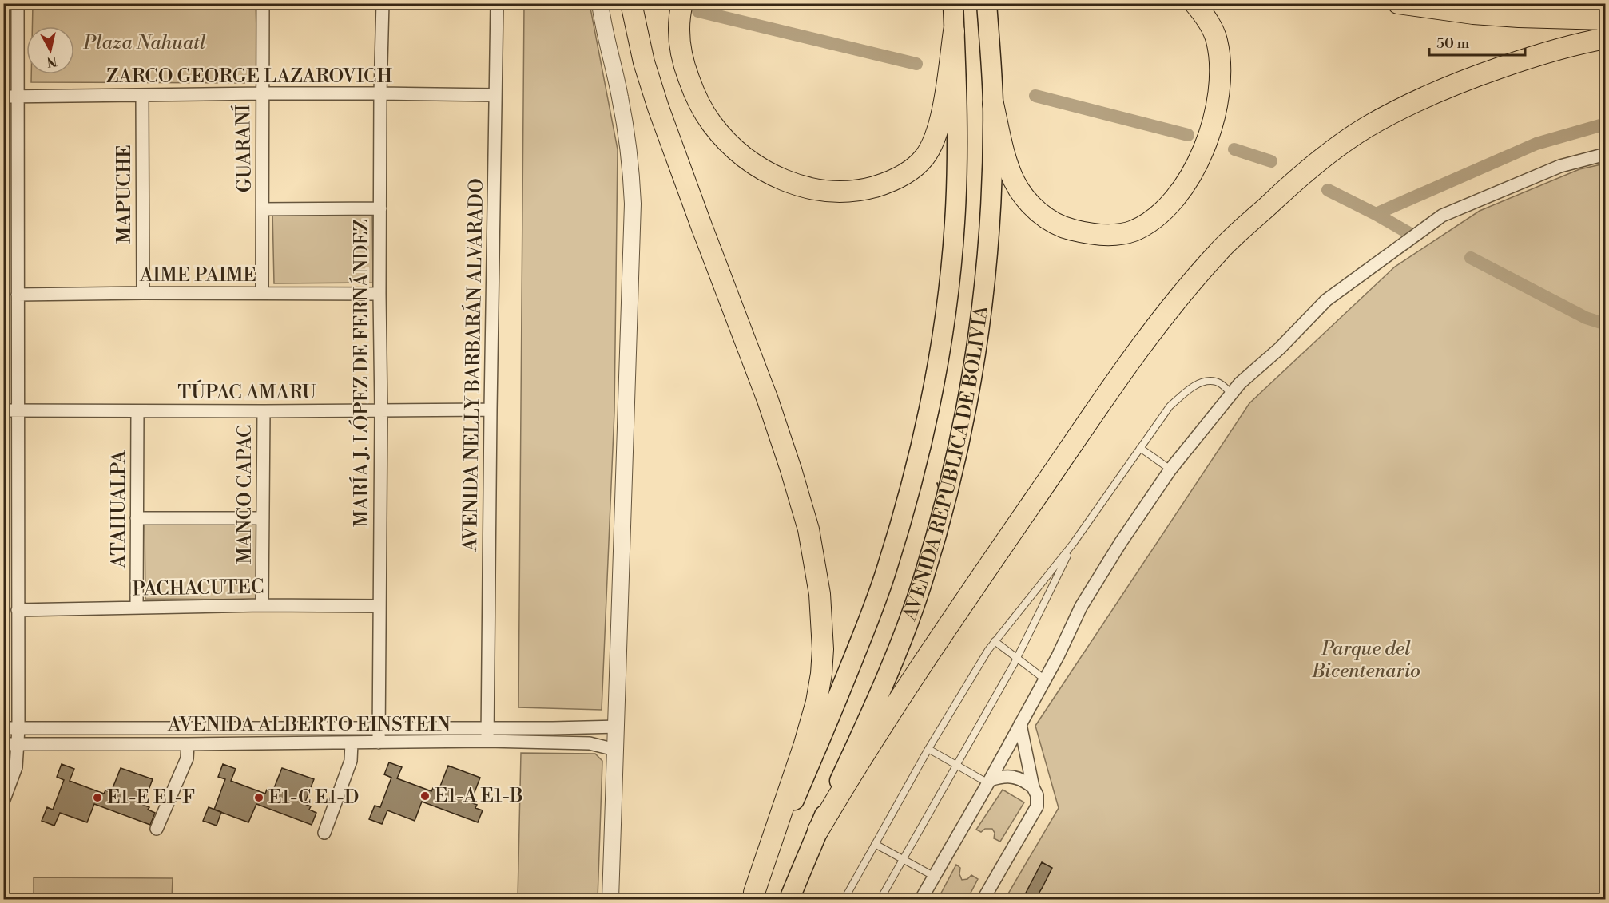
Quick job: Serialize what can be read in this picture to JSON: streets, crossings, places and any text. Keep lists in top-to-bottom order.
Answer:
{
  "streets": {
    "main road": ["AVENIDA REPÚBLICA DE BOLIVIA"],
    "street": [
      "ZARCO GEORGE LAZAROVICH",
      "GUARANÍ",
      "MAPUCHE",
      "AIME PAIME",
      "AVENIDA NELLY BARBARÁN ALVARADO",
      "MARÍA J. LÓPEZ DE FERNÁNDEZ",
      "TÚPAC AMARU",
      "MANCO CAPAC",
      "ATAHUALPA",
      "PACHACUTEC",
      "AVENIDA ALBERTO EINSTEIN"
    ]
  },
  "crossings": [
    ["ZARCO GEORGE LAZAROVICH", "GUARANÍ"],
    ["ZARCO GEORGE LAZAROVICH", "MAPUCHE"],
    ["ZARCO GEORGE LAZAROVICH", "AVENIDA NELLY BARBARÁN ALVARADO"],
    ["ZARCO GEORGE LAZAROVICH", "MARÍA J. LÓPEZ DE FERNÁNDEZ"],
    ["GUARANÍ", "AIME PAIME"],
    ["MAPUCHE", "AIME PAIME"],
    ["AIME PAIME", "MARÍA J. LÓPEZ DE FERNÁNDEZ"],
    ["AVENIDA NELLY BARBARÁN ALVARADO", "TÚPAC AMARU"],
    ["AVENIDA NELLY BARBARÁN ALVARADO", "AVENIDA ALBERTO EINSTEIN"],
    ["MARÍA J. LÓPEZ DE FERNÁNDEZ", "TÚPAC AMARU"],
    ["MARÍA J. LÓPEZ DE FERNÁNDEZ", "PACHACUTEC"],
    ["MARÍA J. LÓPEZ DE FERNÁNDEZ", "AVENIDA ALBERTO EINSTEIN"],
    ["TÚPAC AMARU", "MANCO CAPAC"],
    ["TÚPAC AMARU", "ATAHUALPA"],
    ["MANCO CAPAC", "PACHACUTEC"],
    ["ATAHUALPA", "PACHACUTEC"]
  ],
  "parks": ["Plaza Nahuatl", "Parque del Bicentenario"],
  "places": ["E1-A E1-B", "E1-E E1-F", "E1-C E1-D"],
  "scale_bar": "50 m",
  "north": "bottom"
}
